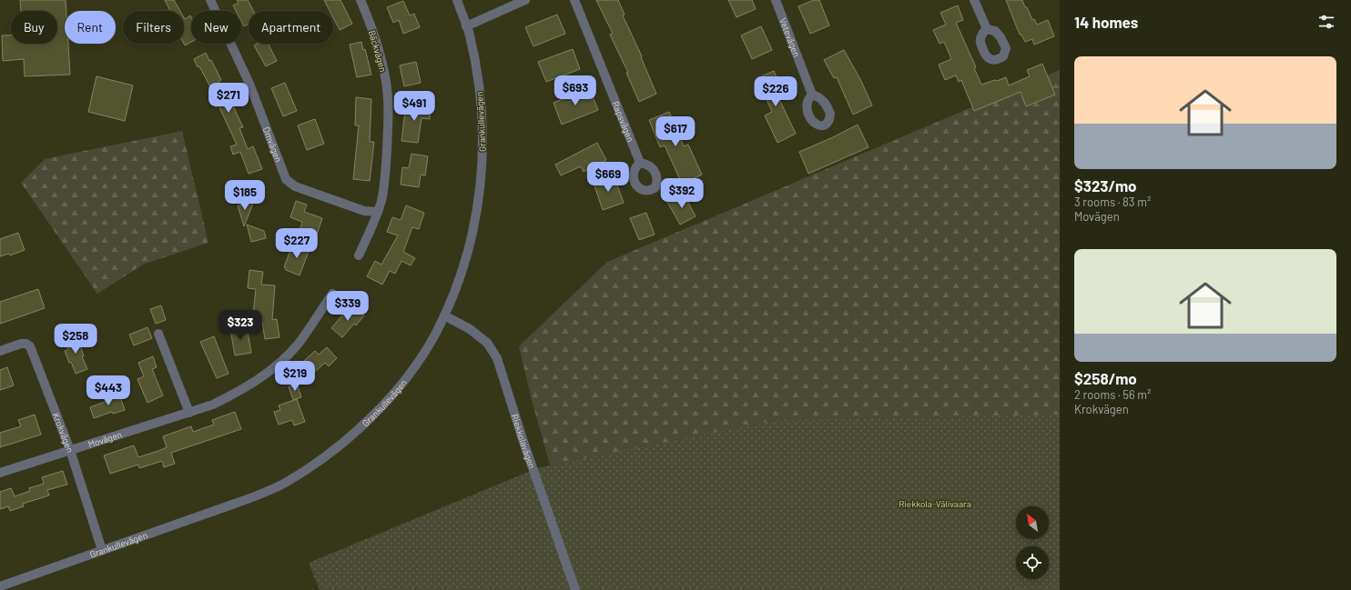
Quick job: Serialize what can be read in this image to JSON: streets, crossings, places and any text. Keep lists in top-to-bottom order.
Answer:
{
  "streets": {
    "street": [
      "Vetevägen",
      "Bäckvägen",
      "Grankullevägen",
      "Rapsvägen",
      "Omvägen",
      "Krokvägen",
      "Movägen",
      "Riekkolavägen"
    ]
  },
  "crossings": [
    ["Bäckvägen", "Omvägen"],
    ["Grankullevägen", "Krokvägen"],
    ["Grankullevägen", "Riekkolavägen"],
    ["Krokvägen", "Movägen"]
  ],
  "parks": ["Riekkola-Välivaara"],
  "north": "top left",
  "page": {
    "heading": "14 homes",
    "chip": [
      "Buy",
      "Rent",
      "Filters",
      "New",
      "Apartment"
    ],
    "list": [
      {
        "name": "$323/mo",
        "note": "3 rooms · 83 m² · Movägen"
      },
      {
        "name": "$258/mo",
        "note": "2 rooms · 56 m² · Krokvägen"
      }
    ],
    "price": [
      "$693",
      "$226",
      "$271",
      "$491",
      "$617",
      "$669",
      "$392",
      "$185",
      "$227",
      "$339",
      "$323",
      "$258",
      "$219",
      "$443"
    ]
  }
}
